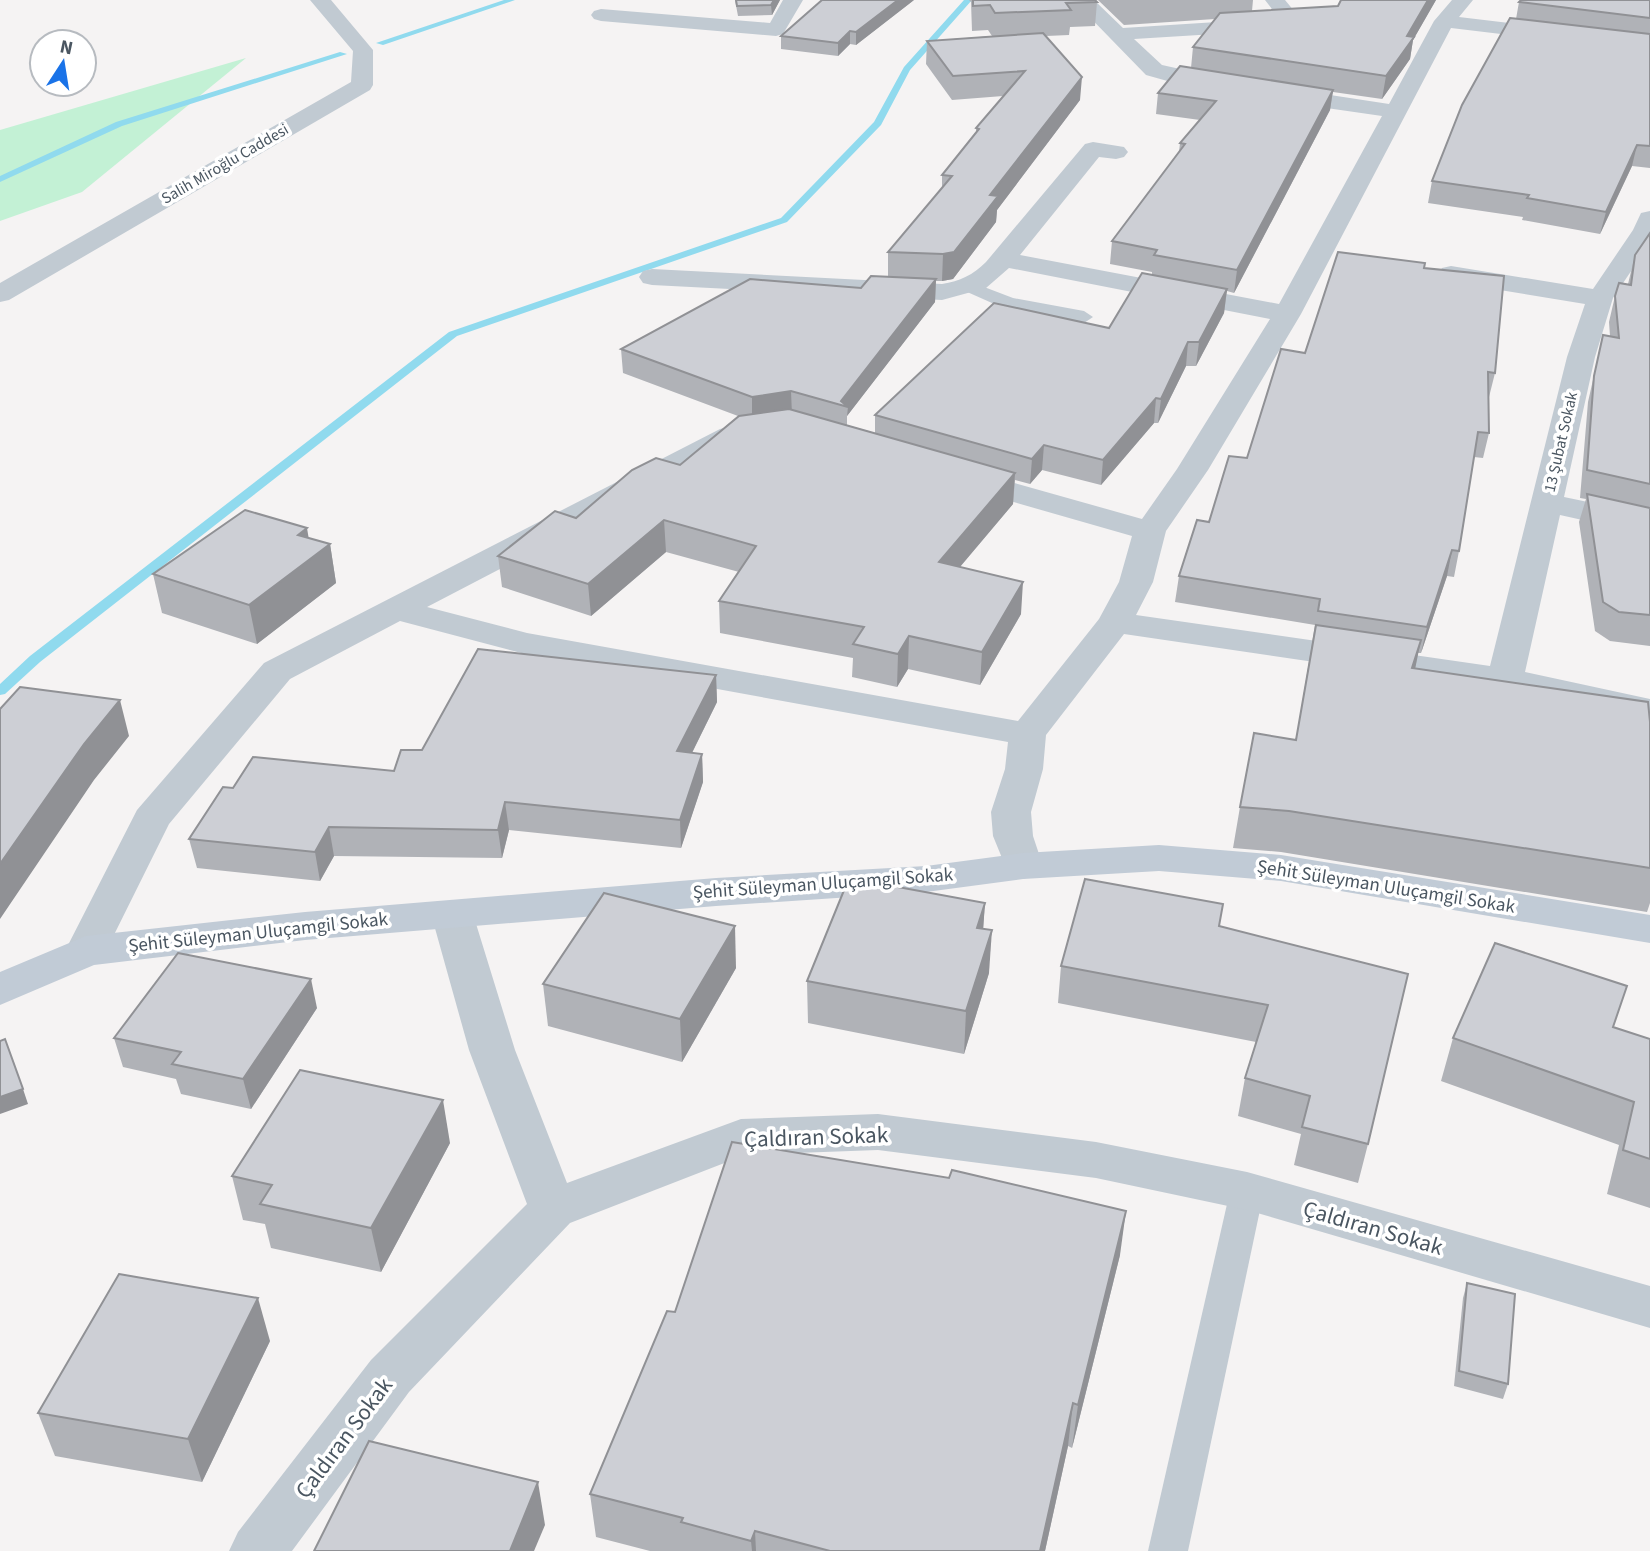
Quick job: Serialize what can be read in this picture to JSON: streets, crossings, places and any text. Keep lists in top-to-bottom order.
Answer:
{
  "streets": {
    "street": [
      "Salih Miroğlu Caddesi",
      "13 Şubat Sokak",
      "Şehit Süleyman Uluçamgil Sokak",
      "Çaldıran Sokak"
    ]
  },
  "north": "top"
}
